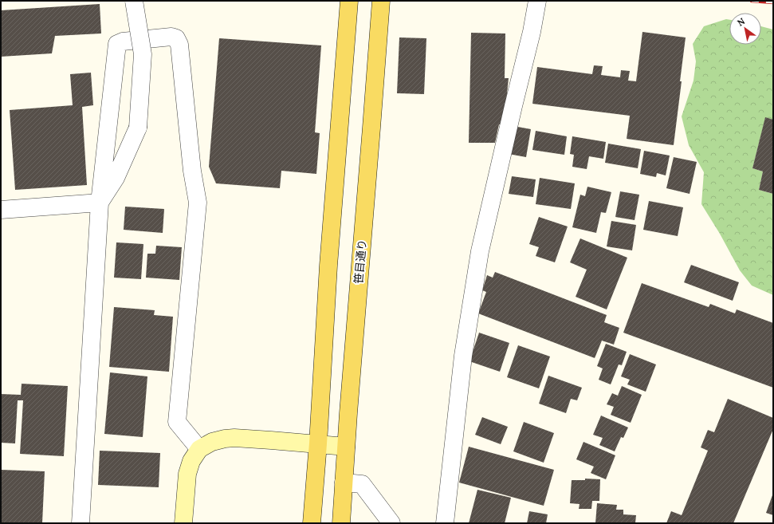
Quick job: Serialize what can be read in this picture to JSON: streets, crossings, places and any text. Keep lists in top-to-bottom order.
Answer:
{
  "streets": {
    "main road": ["笹目通り"]
  },
  "north": "top left"
}
